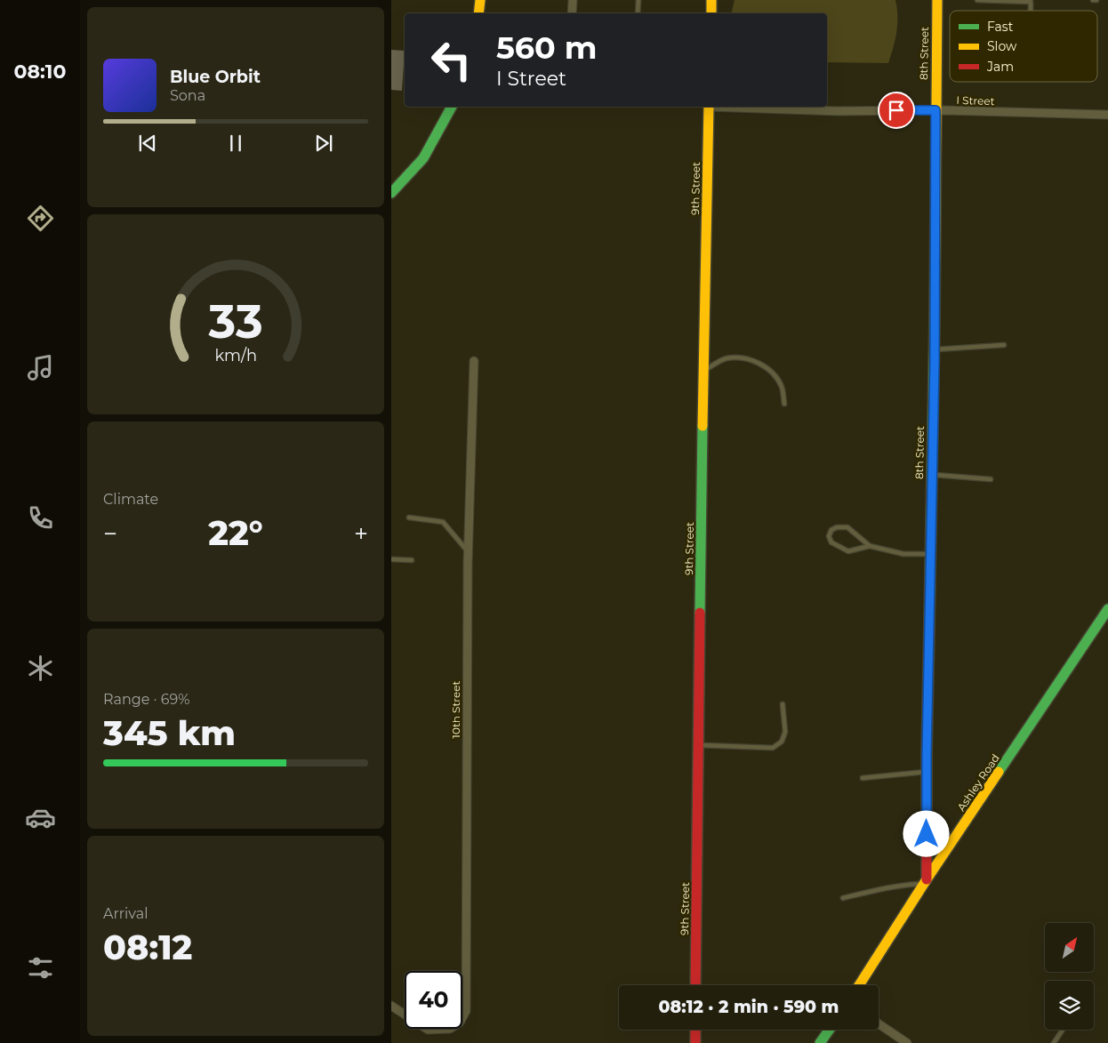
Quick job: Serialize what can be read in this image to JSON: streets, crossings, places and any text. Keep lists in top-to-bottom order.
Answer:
{
  "streets": {
    "street": [
      "8th Street",
      "I Street",
      "9th Street",
      "10th Street",
      "Ashley Road"
    ]
  },
  "crossings": [
    ["8th Street", "I Street"],
    ["8th Street", "Ashley Road"]
  ],
  "legend": ["Fast", "Slow", "Jam"],
  "north": "top right",
  "page": {
    "tabs": "08:10",
    "turn": ["560 m", "I Street"],
    "song": ["Blue Orbit", "Sona"],
    "tile": [
      "Climate",
      ["Range · 69%", "345 km"],
      ["Arrival", "08:12"]
    ],
    "heat": ["−", "22°", "+"],
    "limit": "40",
    "trip": "08:12 · 2 min · 590 m",
    "gauge": ["33", "km/h"]
  }
}
